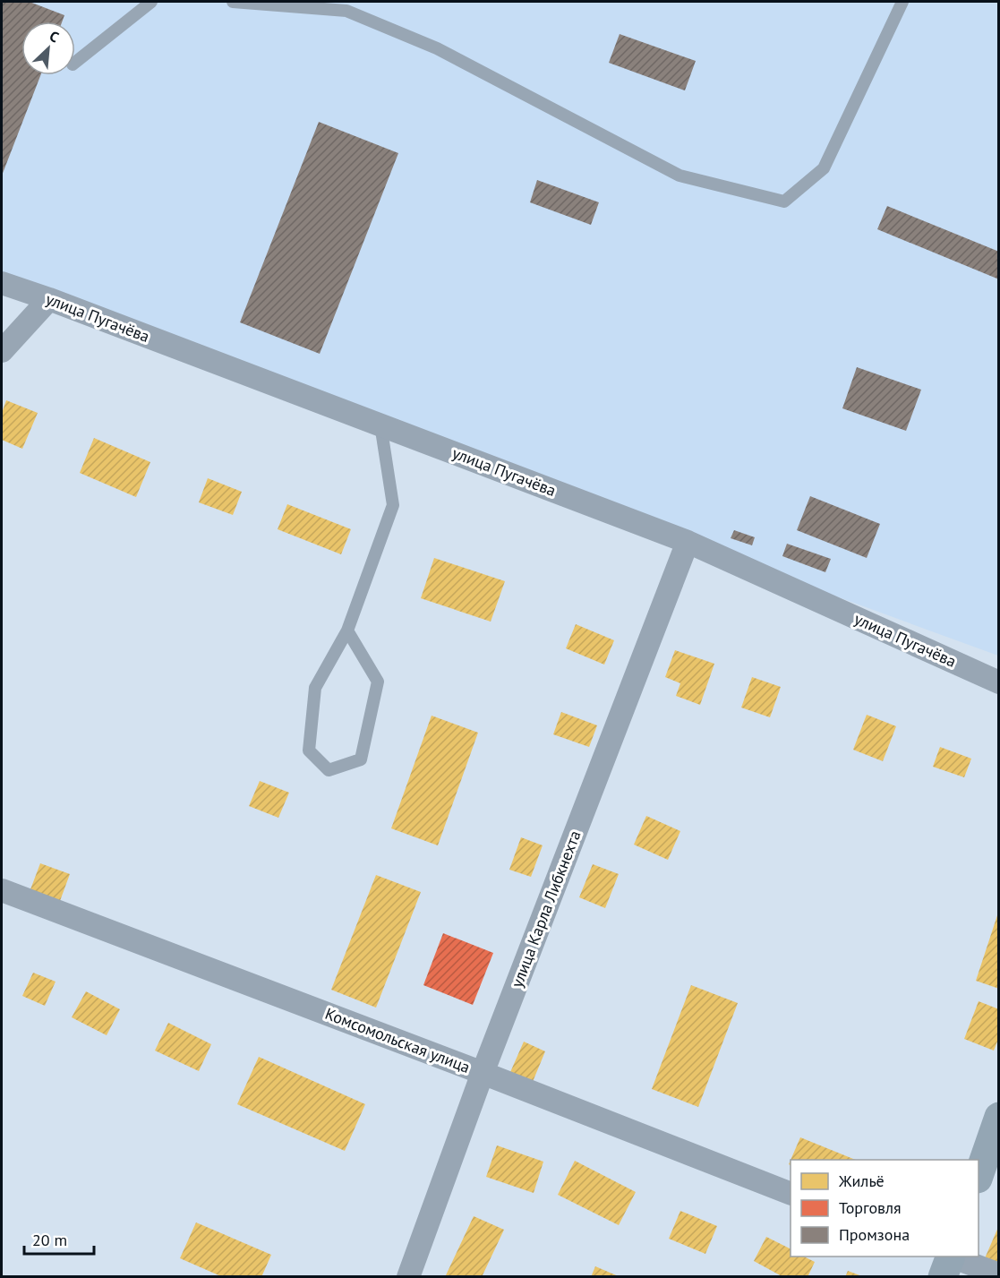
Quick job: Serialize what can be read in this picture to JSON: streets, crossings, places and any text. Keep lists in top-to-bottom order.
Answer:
{
  "streets": {
    "street": ["улица Пугачёва", "улица Карла Либкнехта", "Комсомольская улица"]
  },
  "crossings": [
    ["улица Пугачёва", "улица Карла Либкнехта"],
    ["улица Карла Либкнехта", "Комсомольская улица"]
  ],
  "legend": ["Жильё", "Торговля", "Промзона"],
  "scale_bar": "20 m",
  "north": "top right"
}
